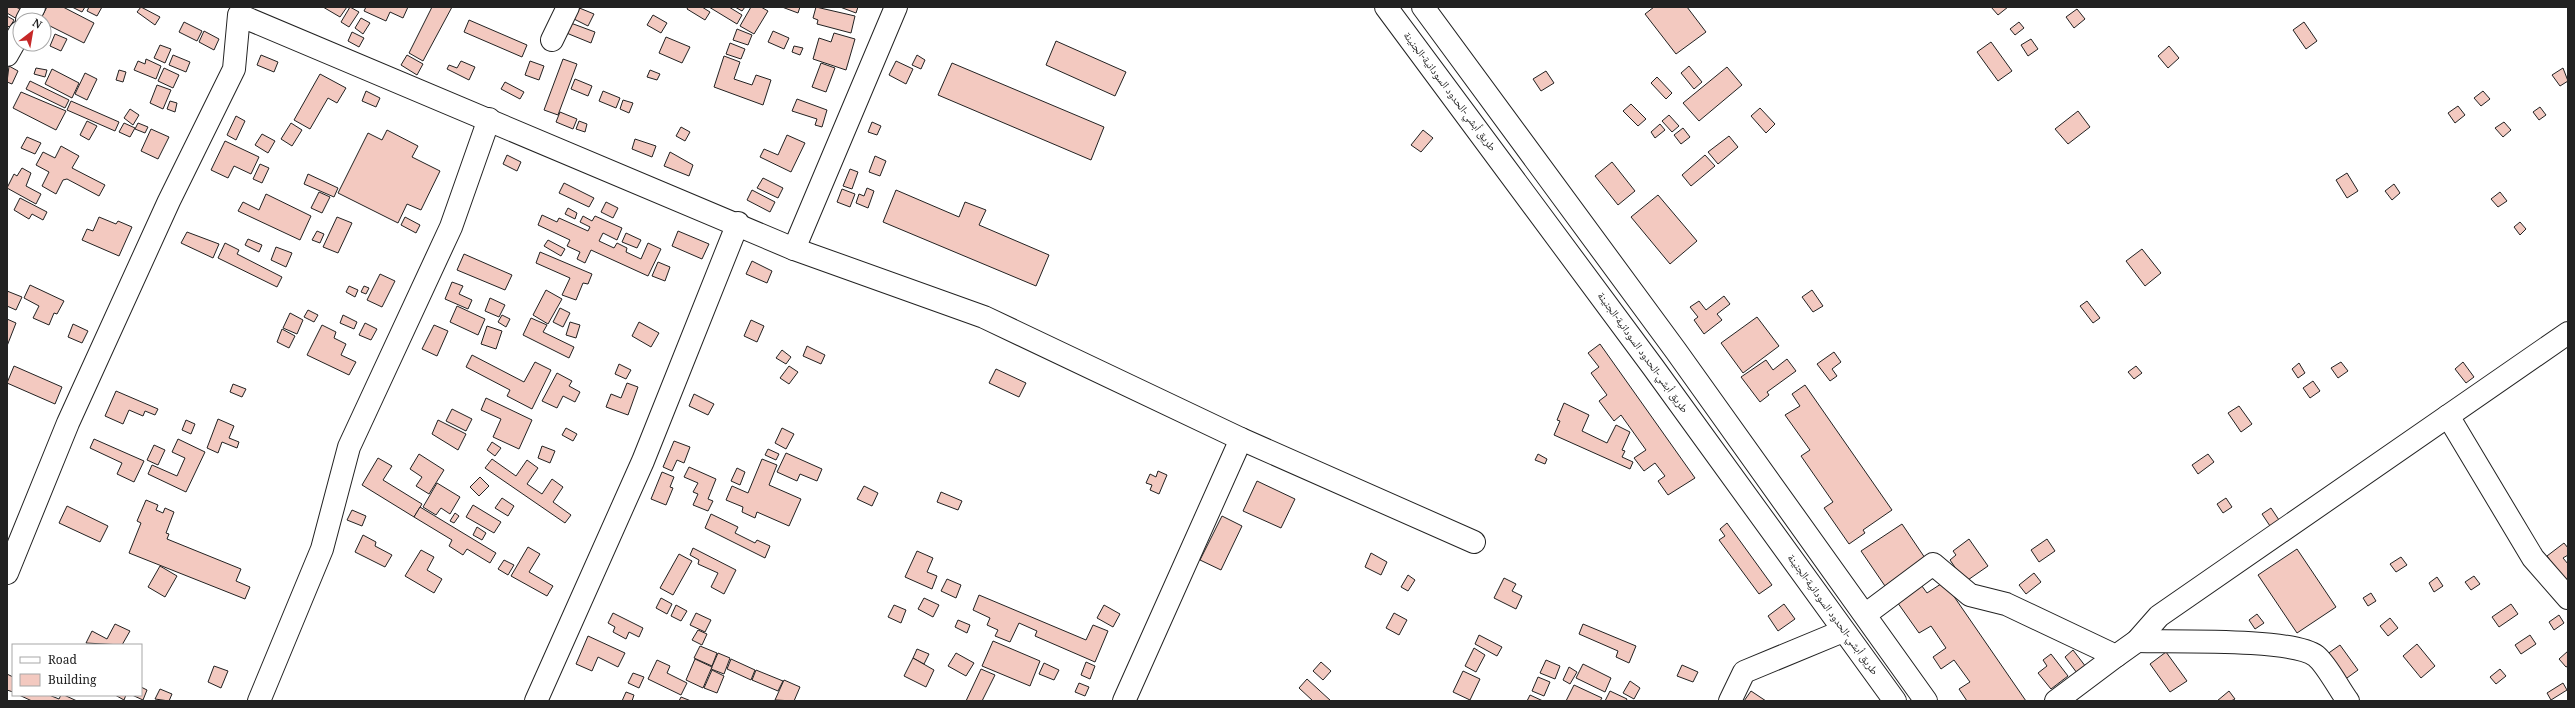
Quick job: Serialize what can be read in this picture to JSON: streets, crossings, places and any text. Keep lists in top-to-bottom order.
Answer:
{
  "streets": {
    "main road": ["طريق أبشي-الحدود السودانية-الجنينة"]
  },
  "legend": ["Road", "Building"],
  "north": "top right"
}
